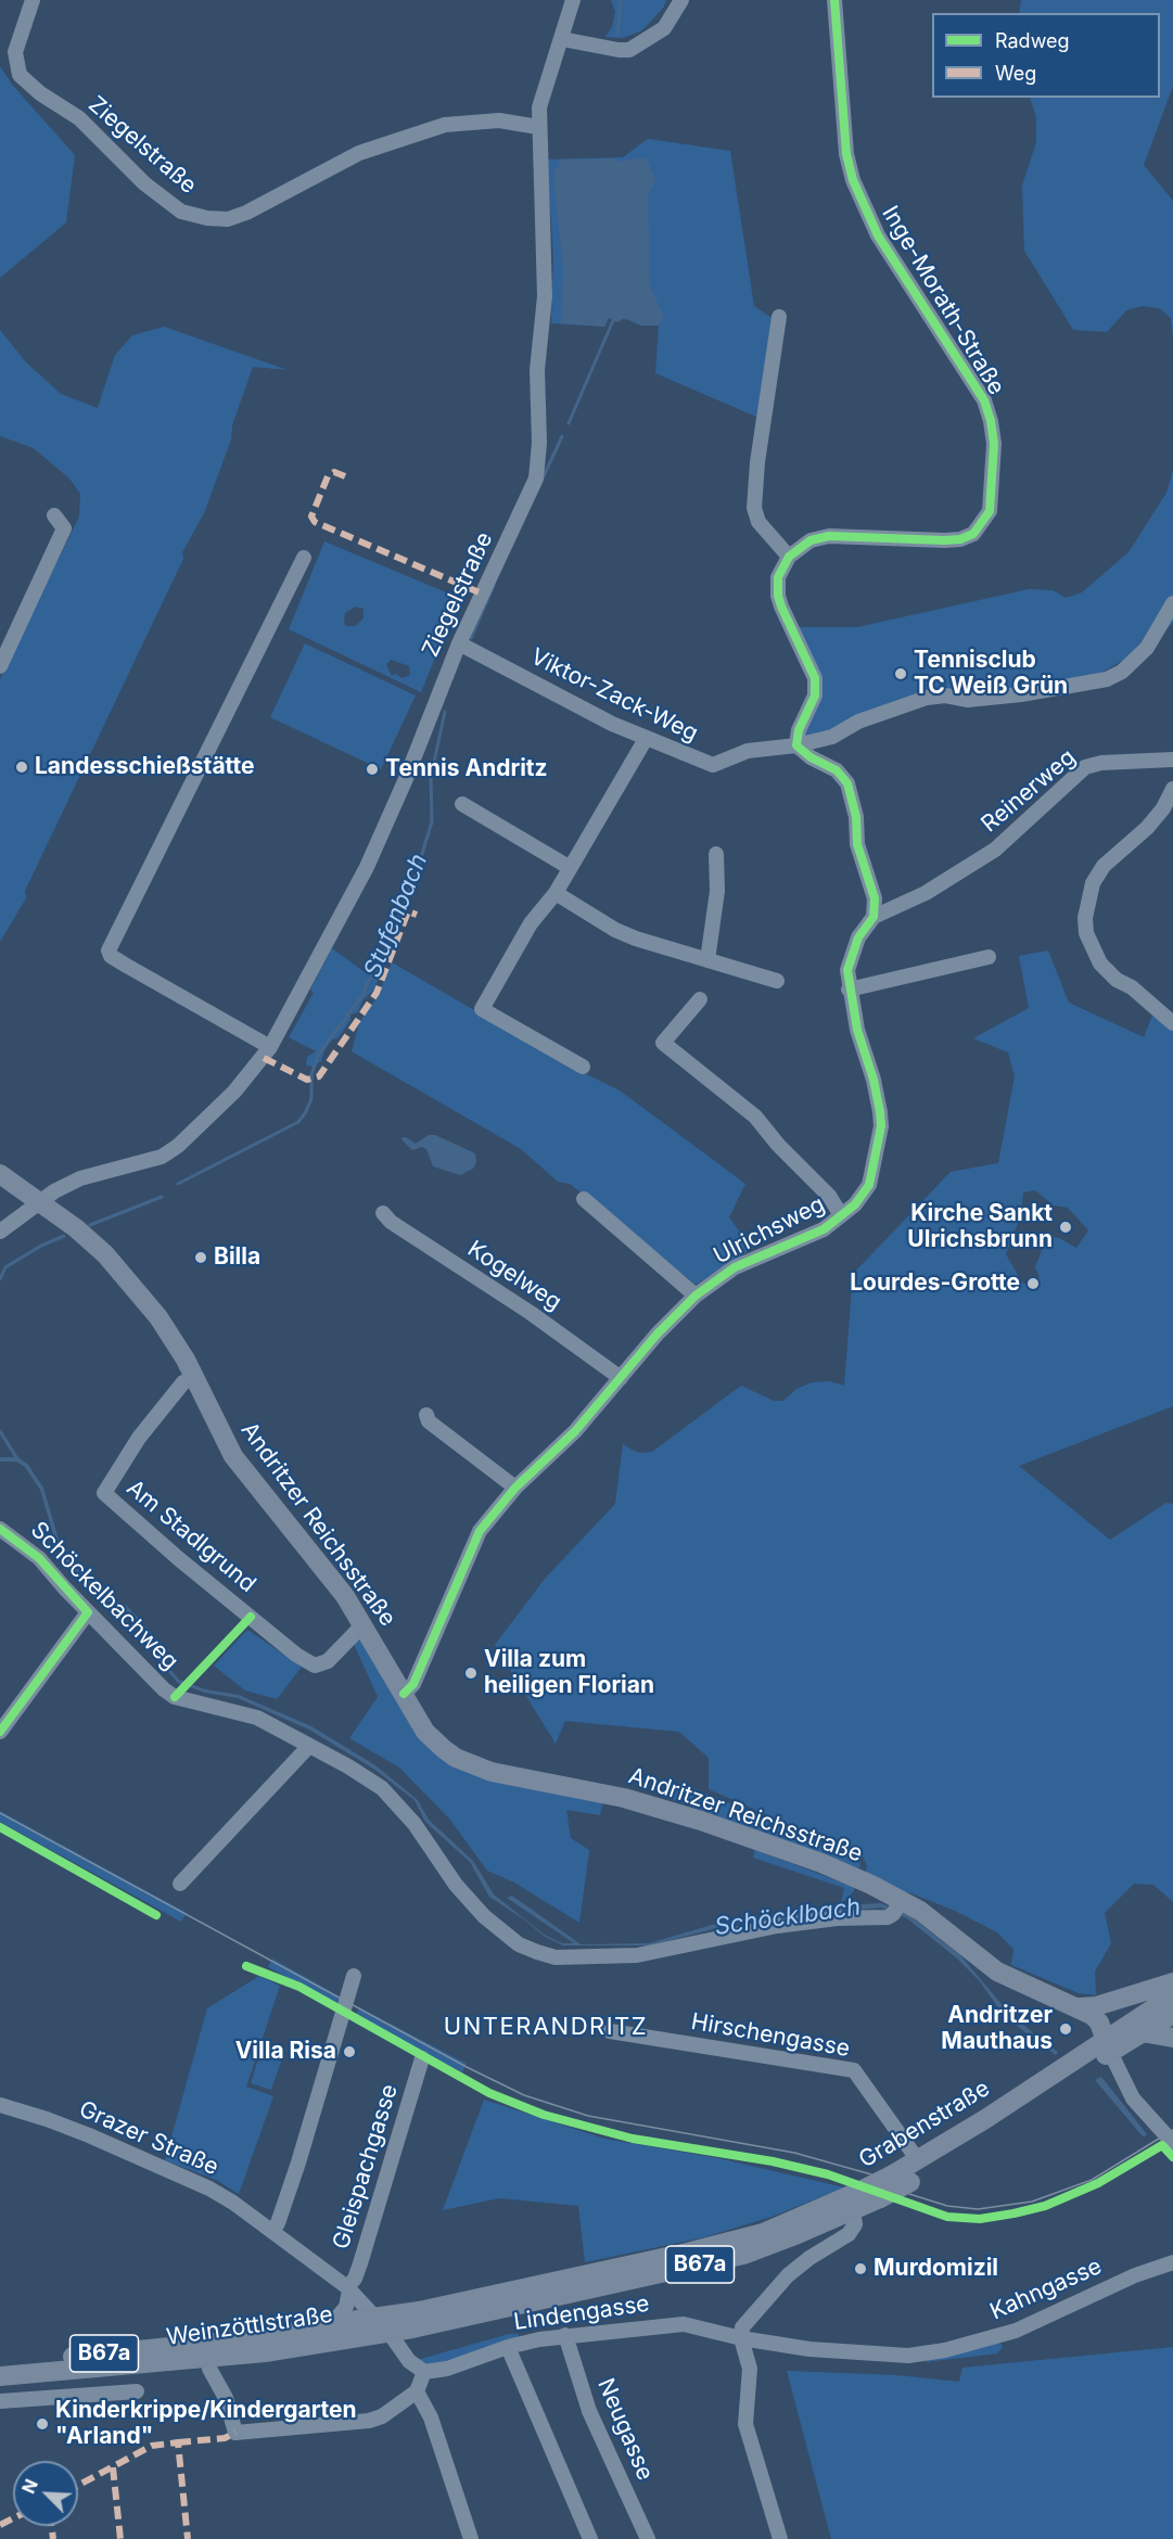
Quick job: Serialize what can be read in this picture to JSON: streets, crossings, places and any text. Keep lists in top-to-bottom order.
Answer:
{
  "streets": {
    "main road": [
      "Andritzer Reichsstraße",
      "Grabenstraße",
      "B67a",
      "Weinzöttlstraße"
    ],
    "street": [
      "Ziegelstraße",
      "Inge-Morath-Straße",
      "Viktor-Zack-Weg",
      "Reinerweg",
      "Ulrichsweg",
      "Kogelweg",
      "Am Stadlgrund",
      "Schöckelbachweg",
      "Hirschengasse",
      "Grazer Straße",
      "Gleispachgasse",
      "Kahngasse",
      "Lindengasse",
      "Neugasse"
    ]
  },
  "crossings": [
    ["Ziegelstraße", "Viktor-Zack-Weg"],
    ["Ziegelstraße", "Andritzer Reichsstraße"],
    ["Reinerweg", "Ulrichsweg"],
    ["Ulrichsweg", "Kogelweg"],
    ["Ulrichsweg", "Andritzer Reichsstraße"],
    ["Andritzer Reichsstraße", "Am Stadlgrund"],
    ["Andritzer Reichsstraße", "Schöckelbachweg"],
    ["Hirschengasse", "Grabenstraße"],
    ["Grabenstraße", "Grazer Straße"],
    ["Grabenstraße", "Weinzöttlstraße"],
    ["Grazer Straße", "Gleispachgasse"],
    ["Grazer Straße", "Lindengasse"],
    ["Grazer Straße", "Weinzöttlstraße"],
    ["Gleispachgasse", "Weinzöttlstraße"],
    ["Kahngasse", "Lindengasse"],
    ["Lindengasse", "Neugasse"]
  ],
  "districts": ["UNTERANDRITZ"],
  "water": ["Stufenbach", "Schöcklbach"],
  "places": [
    "Tennisclub TC Weiß Grün",
    "Landesschießstätte",
    "Tennis Andritz",
    "Kirche Sankt Ulrichsbrunn",
    "Billa",
    "Lourdes-Grotte",
    "Villa zum heiligen Florian",
    "Andritzer Mauthaus",
    "Villa Risa",
    "Murdomizil",
    "Kinderkrippe/Kindergarten \"Arland\""
  ],
  "legend": ["Radweg", "Weg"],
  "north": "top left"
}
